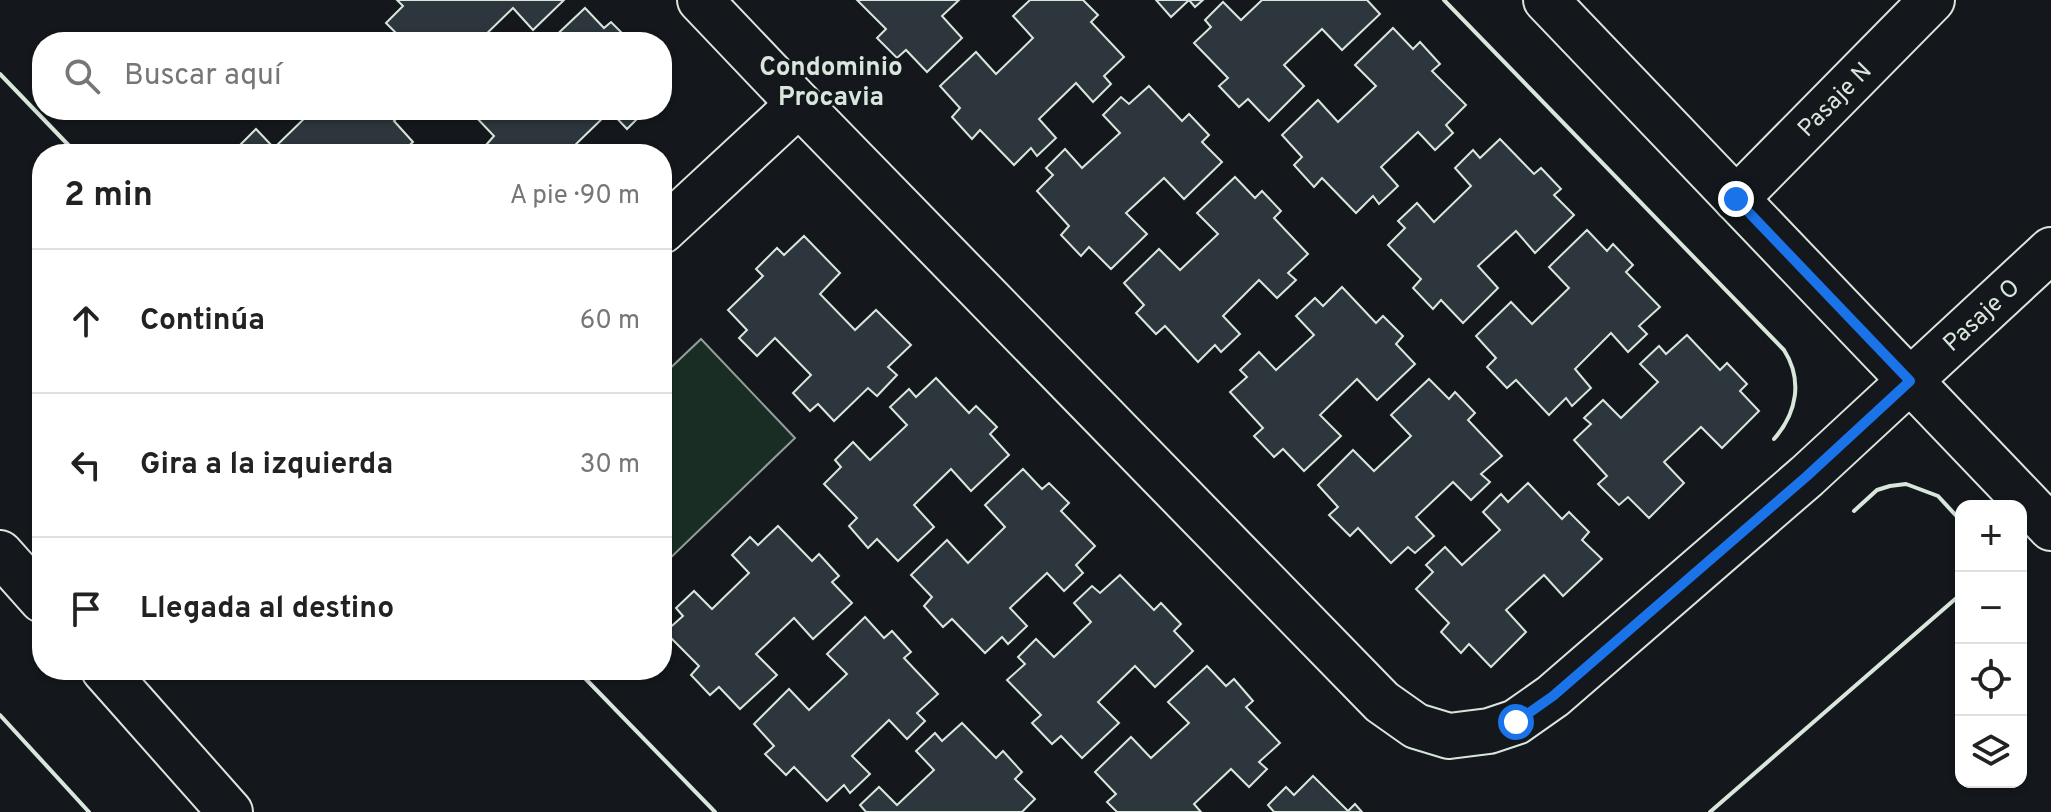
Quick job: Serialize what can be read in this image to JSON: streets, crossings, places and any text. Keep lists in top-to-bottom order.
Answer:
{
  "streets": {
    "street": ["Pasaje N", "Pasaje O"]
  },
  "districts": ["Condominio Procavia"],
  "page": {
    "search": "Buscar aquí",
    "heading": ["2 min", "A pie · 90 m"],
    "list": [
      ["Continúa", "60 m"],
      ["Gira a la izquierda", "30 m"],
      "Llegada al destino"
    ],
    "map_buttons": ["+", "−"]
  }
}
